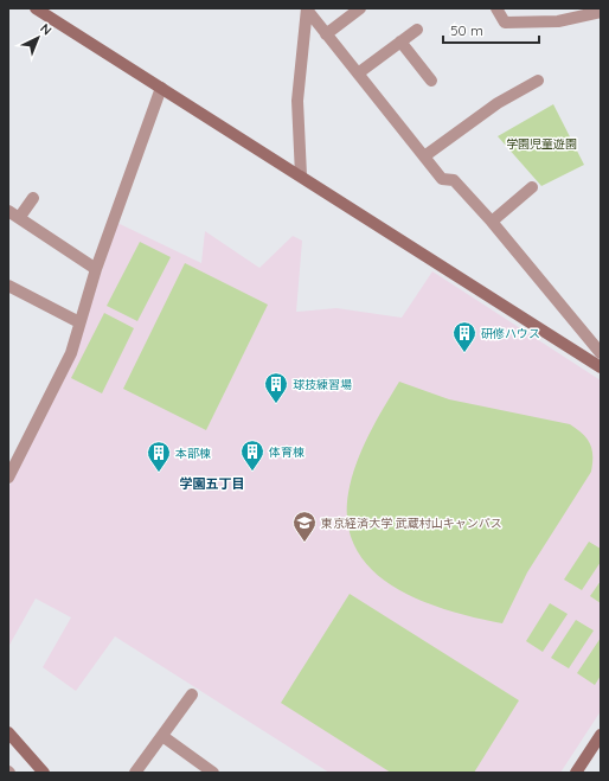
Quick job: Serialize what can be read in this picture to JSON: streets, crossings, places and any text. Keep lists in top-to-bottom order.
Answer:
{
  "districts": ["学園五丁目"],
  "parks": ["学園児童遊園"],
  "places": {
    "building": [
      "研修ハウス",
      "球技練習場",
      "体育棟",
      "本部棟"
    ],
    "school or university": ["東京経済大学 武蔵村山キャンパス"]
  },
  "scale_bar": "50 m",
  "north": "top right"
}
